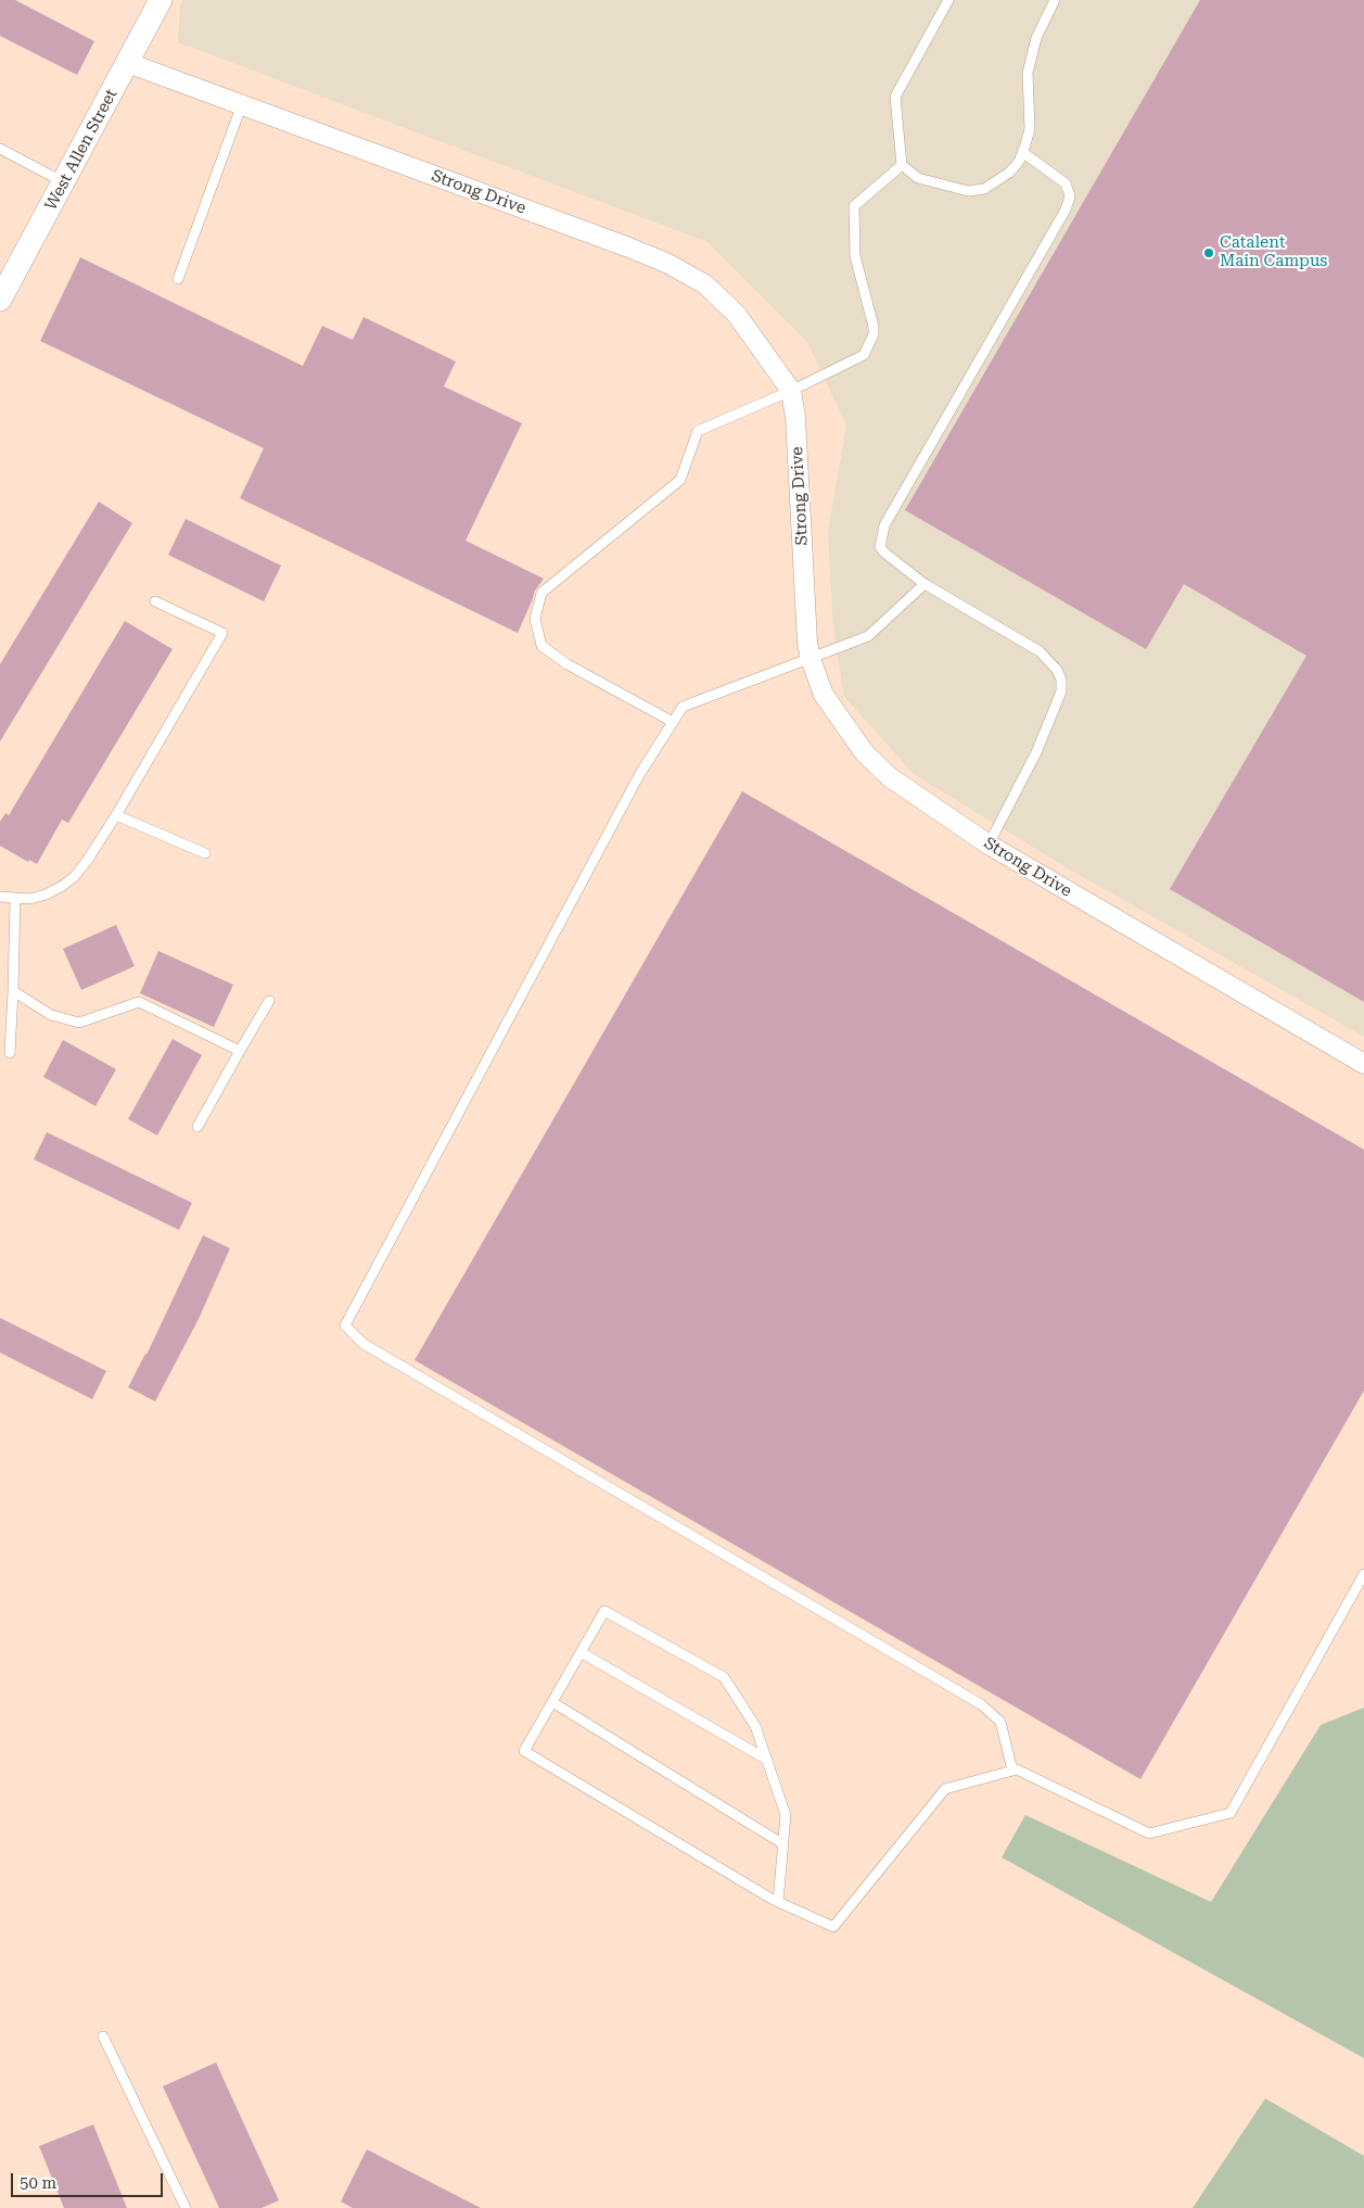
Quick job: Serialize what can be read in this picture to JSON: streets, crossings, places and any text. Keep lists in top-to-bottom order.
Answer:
{
  "streets": {
    "street": ["West Allen Street", "Strong Drive"]
  },
  "crossings": [
    ["West Allen Street", "Strong Drive"]
  ],
  "places": ["Catalent Main Campus"],
  "scale_bar": "50 m"
}
